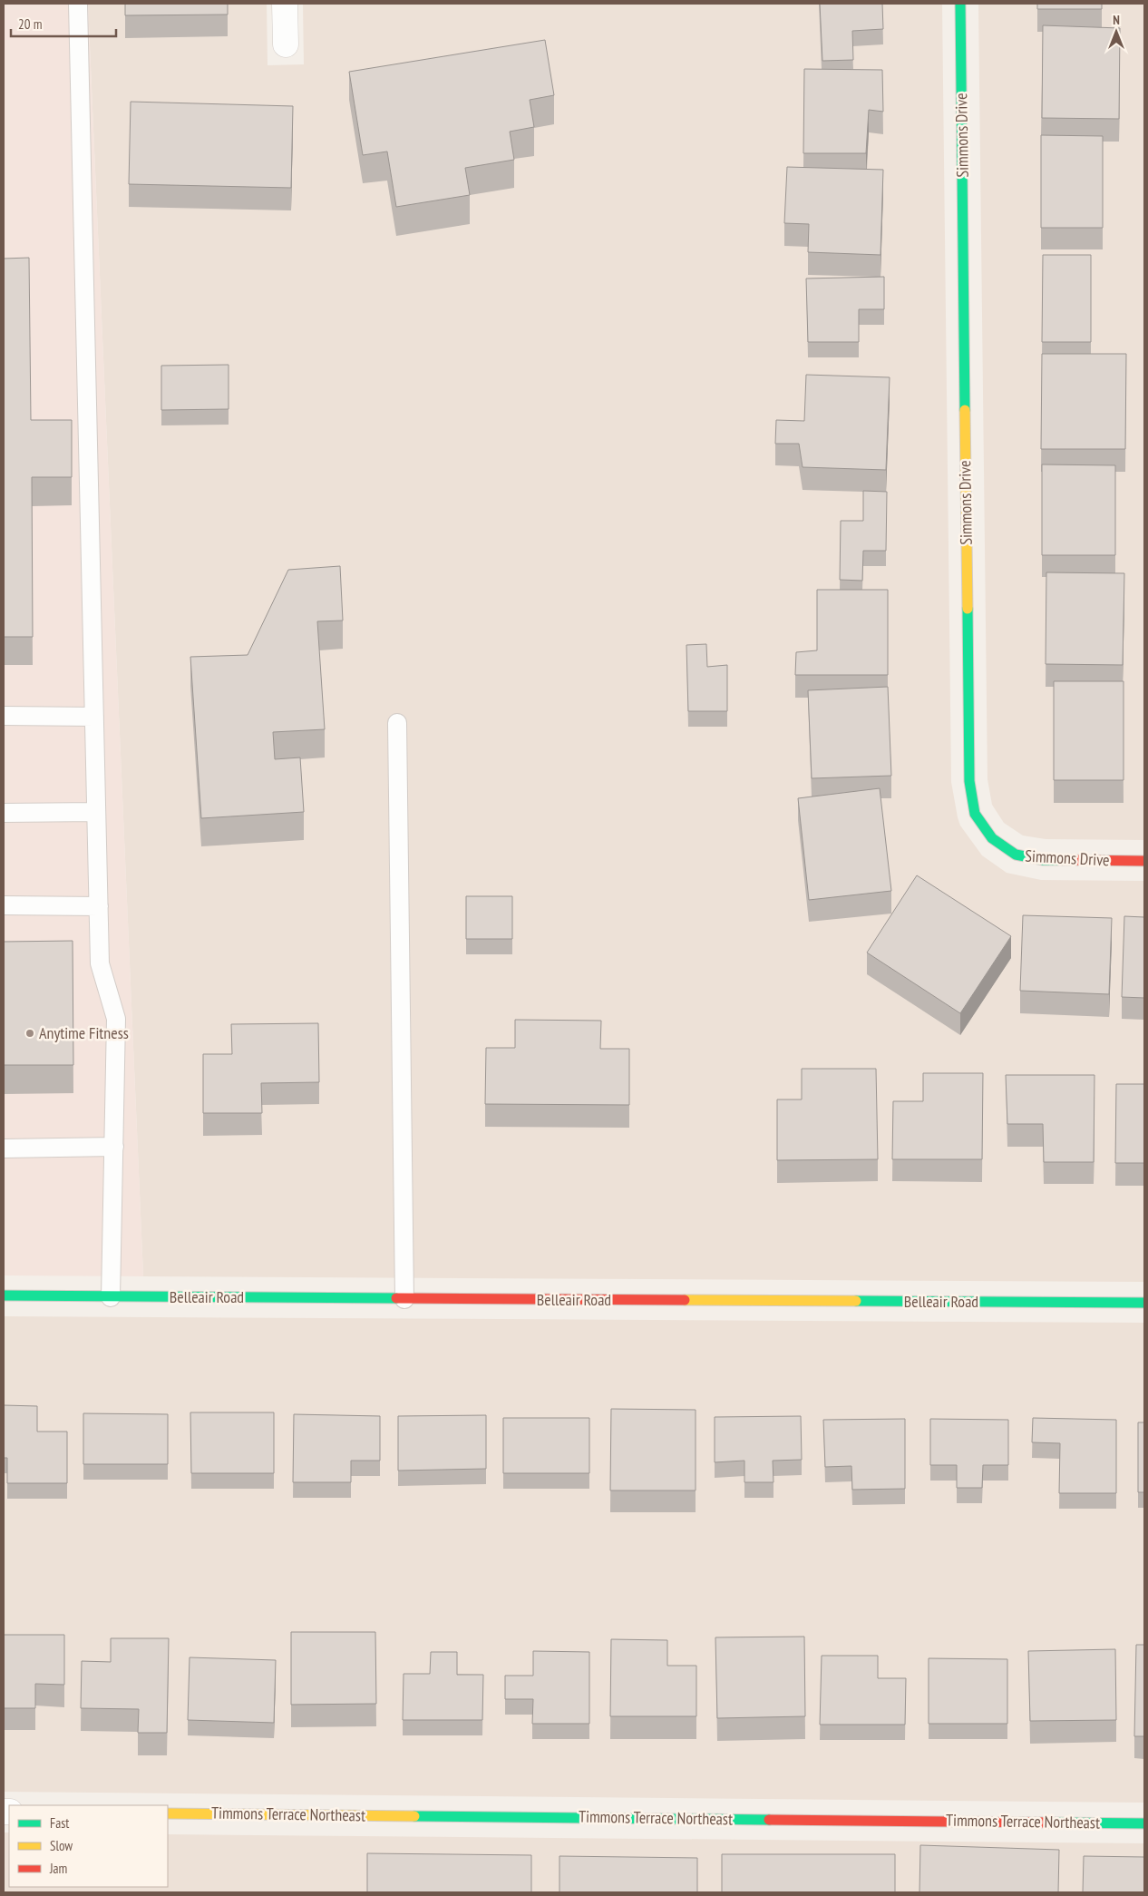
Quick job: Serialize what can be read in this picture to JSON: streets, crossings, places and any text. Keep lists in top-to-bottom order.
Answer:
{
  "streets": {
    "street": ["Simmons Drive", "Belleair Road", "Timmons Terrace Northeast"]
  },
  "places": ["Anytime Fitness"],
  "legend": ["Fast", "Slow", "Jam"],
  "scale_bar": "20 m",
  "north": "top"
}
